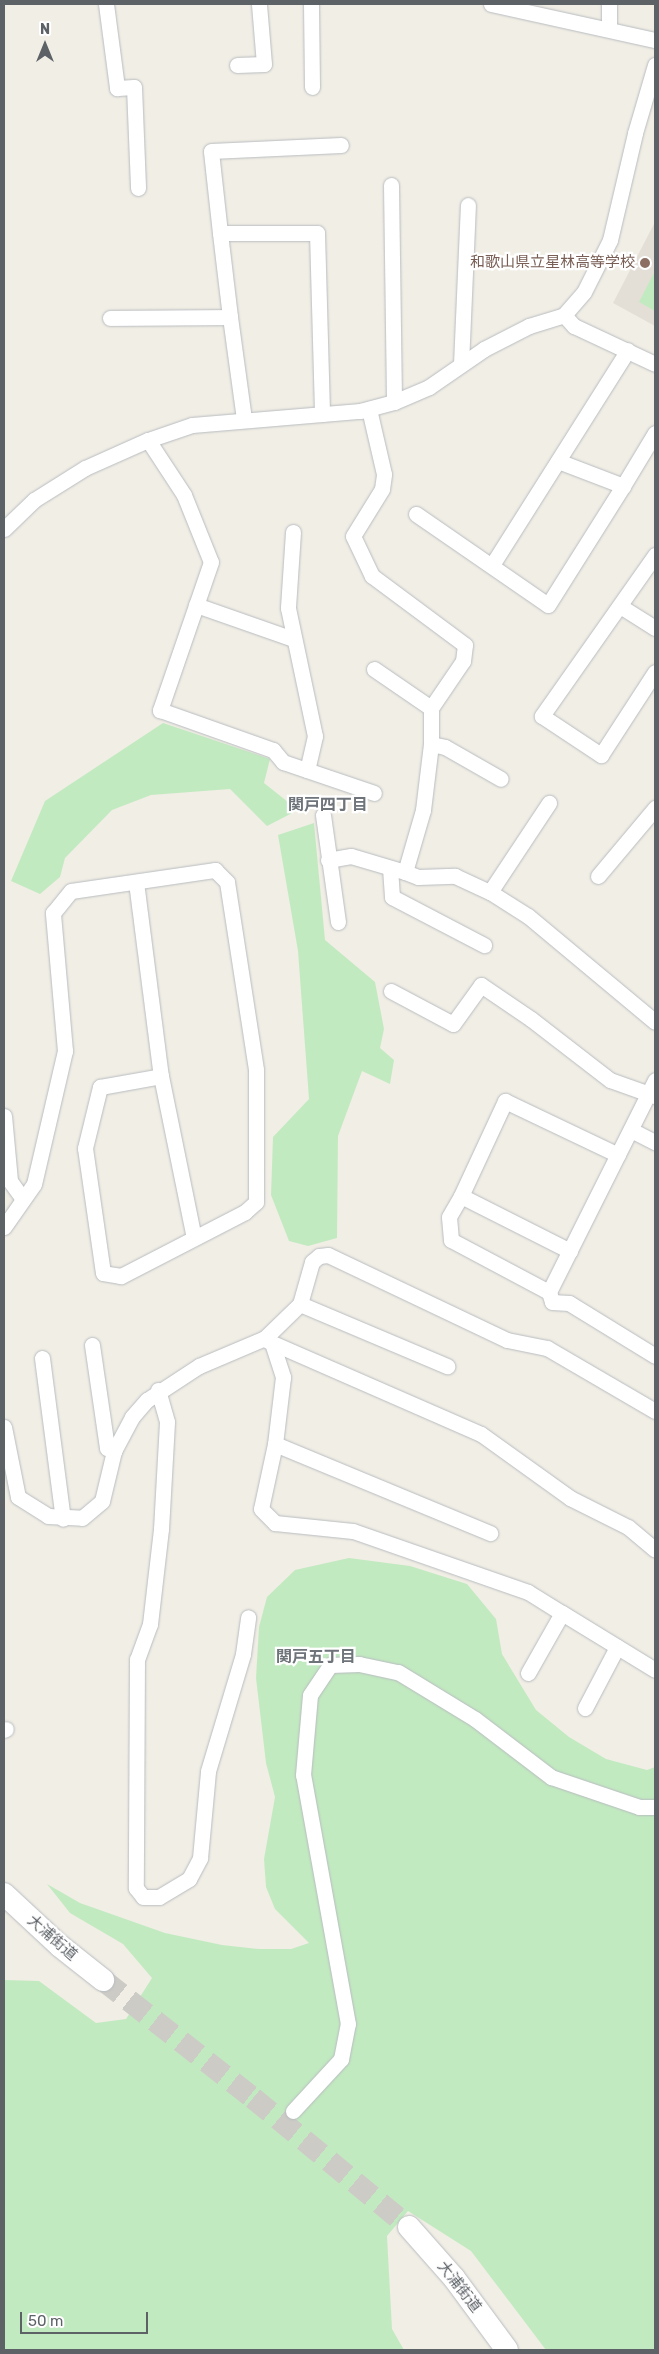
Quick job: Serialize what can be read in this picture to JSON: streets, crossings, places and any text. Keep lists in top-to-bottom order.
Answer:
{
  "streets": {
    "street": ["大浦街道"]
  },
  "districts": ["関戸四丁目", "関戸五丁目"],
  "places": ["和歌山県立星林高等学校"],
  "scale_bar": "50 m",
  "north": "top"
}
